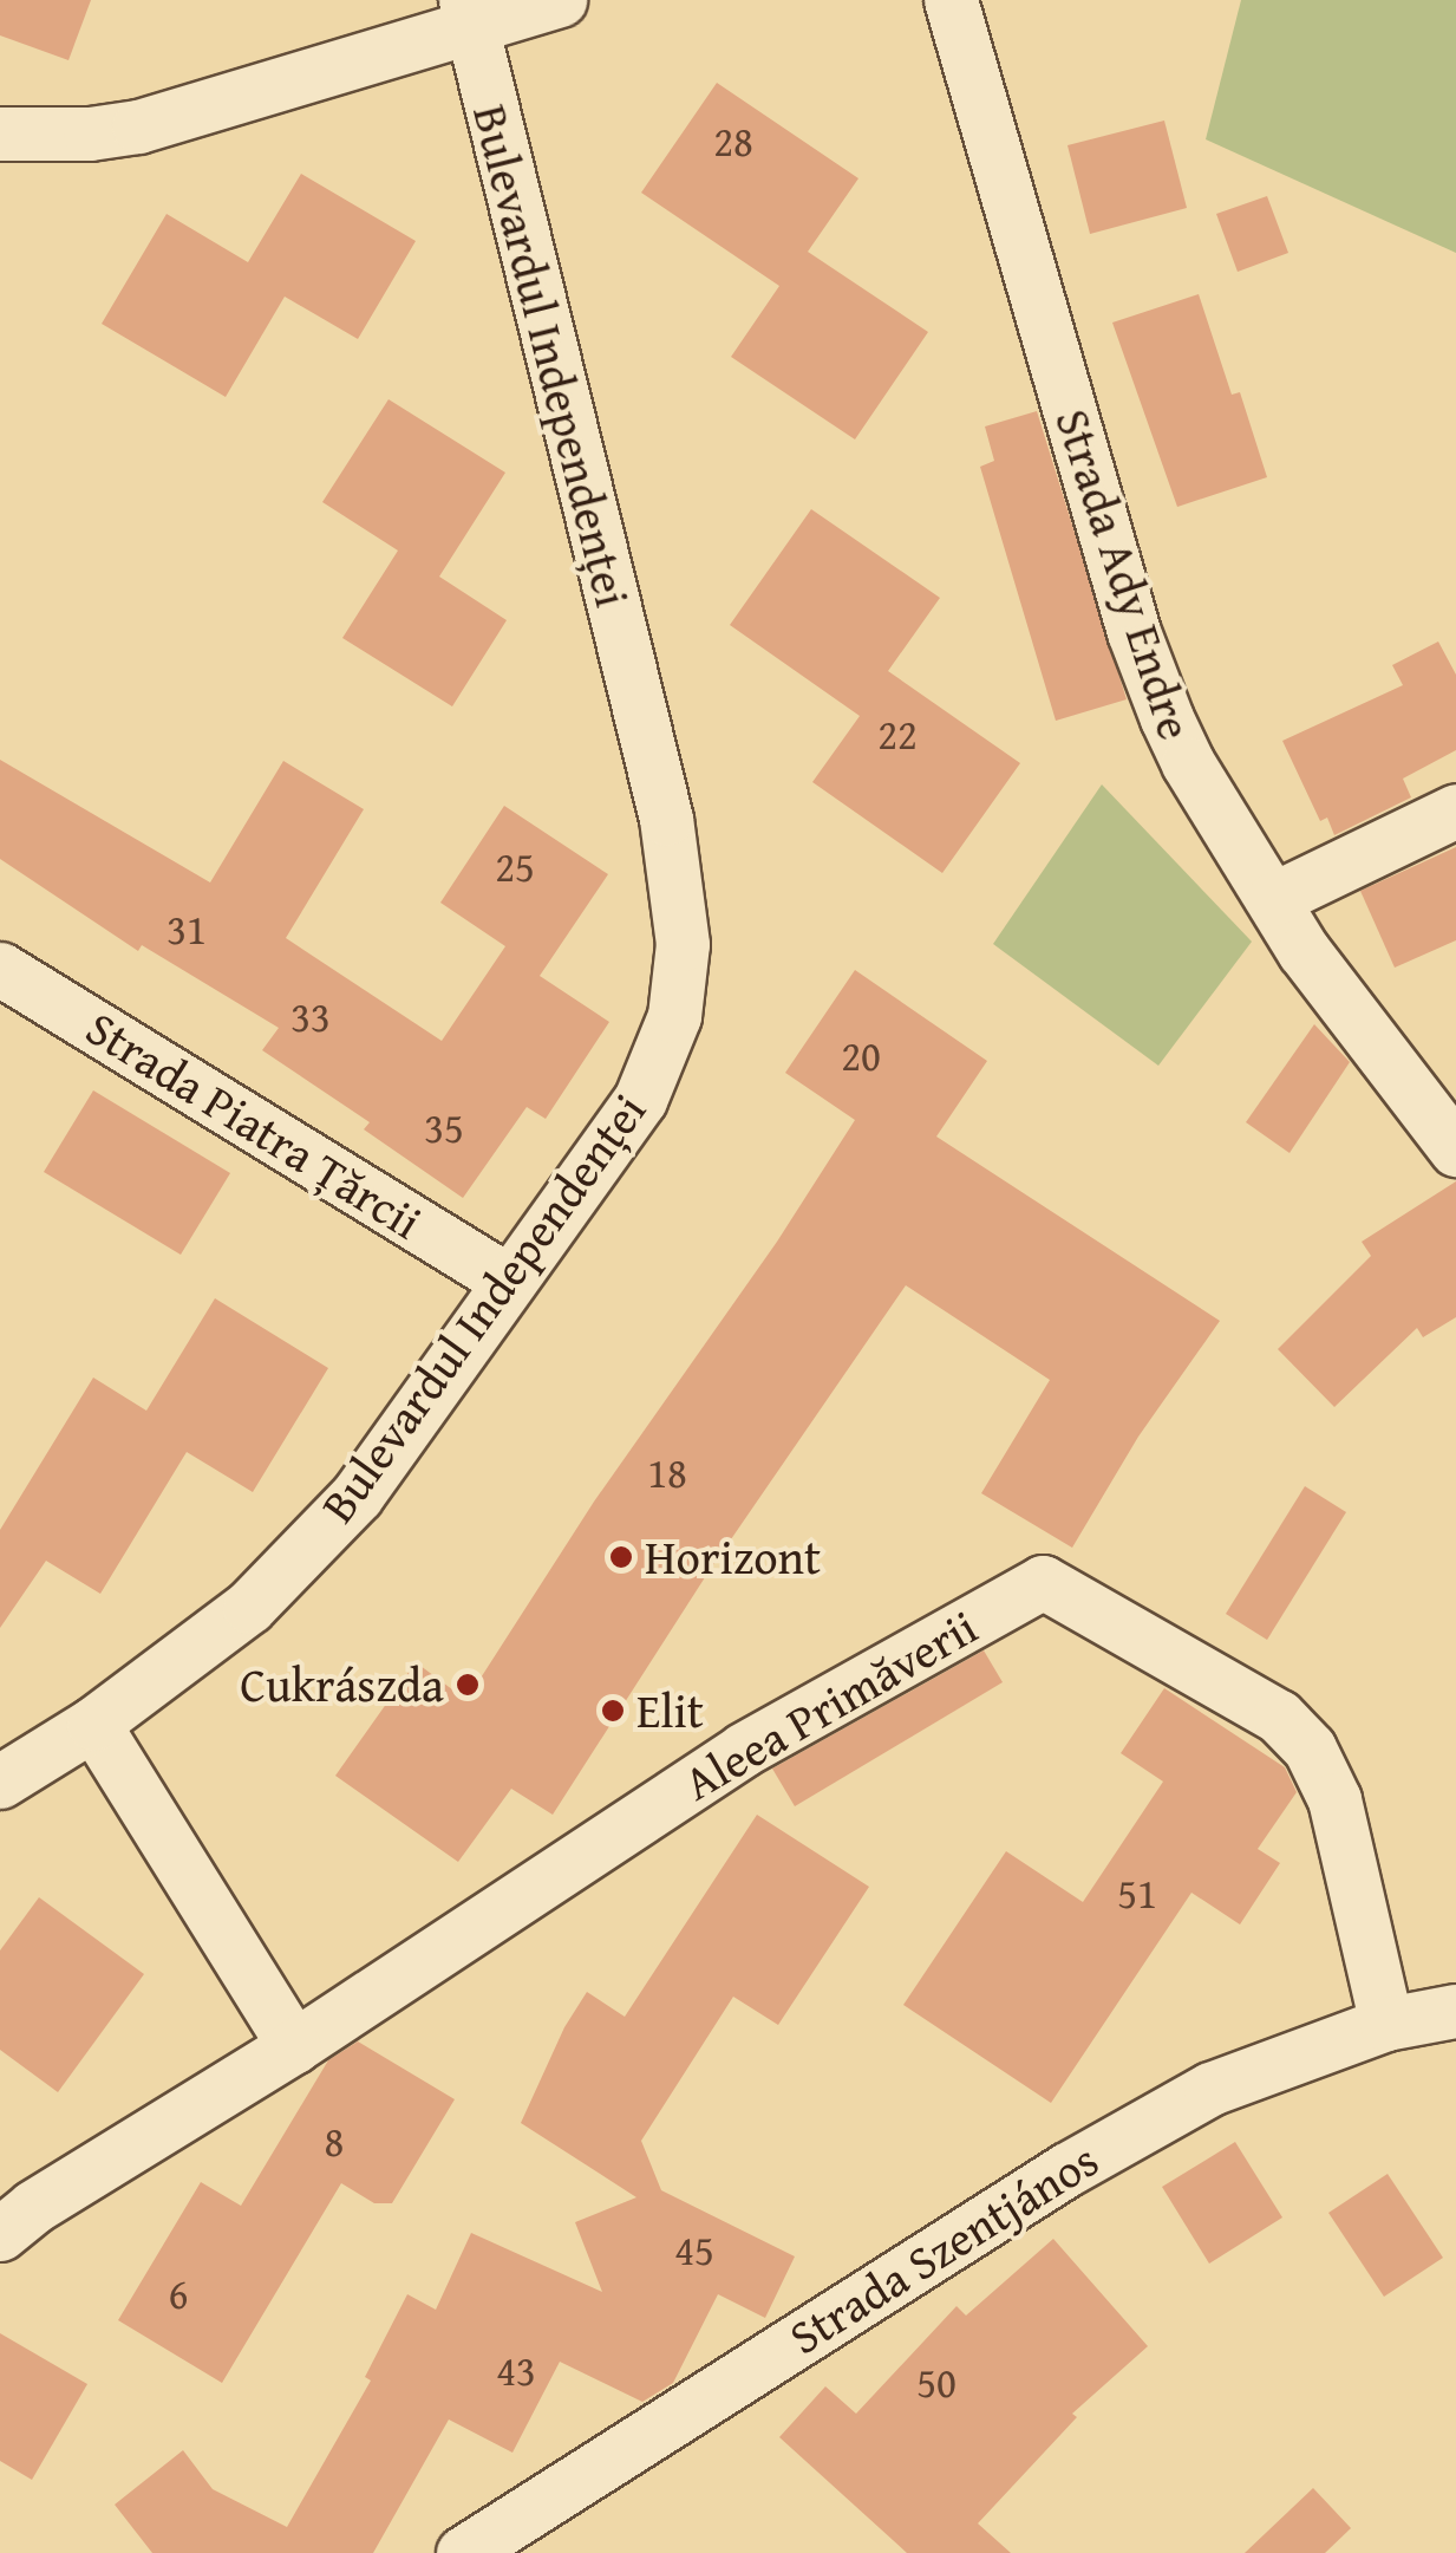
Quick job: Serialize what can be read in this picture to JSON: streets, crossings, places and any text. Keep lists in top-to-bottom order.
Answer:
{
  "streets": {
    "street": [
      "Bulevardul Independenței",
      "Strada Ady Endre",
      "Strada Piatra Țărcii",
      "Aleea Primăverii",
      "Strada Szentjános"
    ]
  },
  "crossings": [
    ["Bulevardul Independenței", "Strada Piatra Țărcii"],
    ["Aleea Primăverii", "Strada Szentjános"]
  ],
  "places": ["Horizont", "Cukrászda", "Elit"],
  "house_numbers": [
    "28",
    "22",
    "25",
    "31",
    "33",
    "20",
    "35",
    "18",
    "51",
    "8",
    "45",
    "6",
    "43",
    "50"
  ]
}
